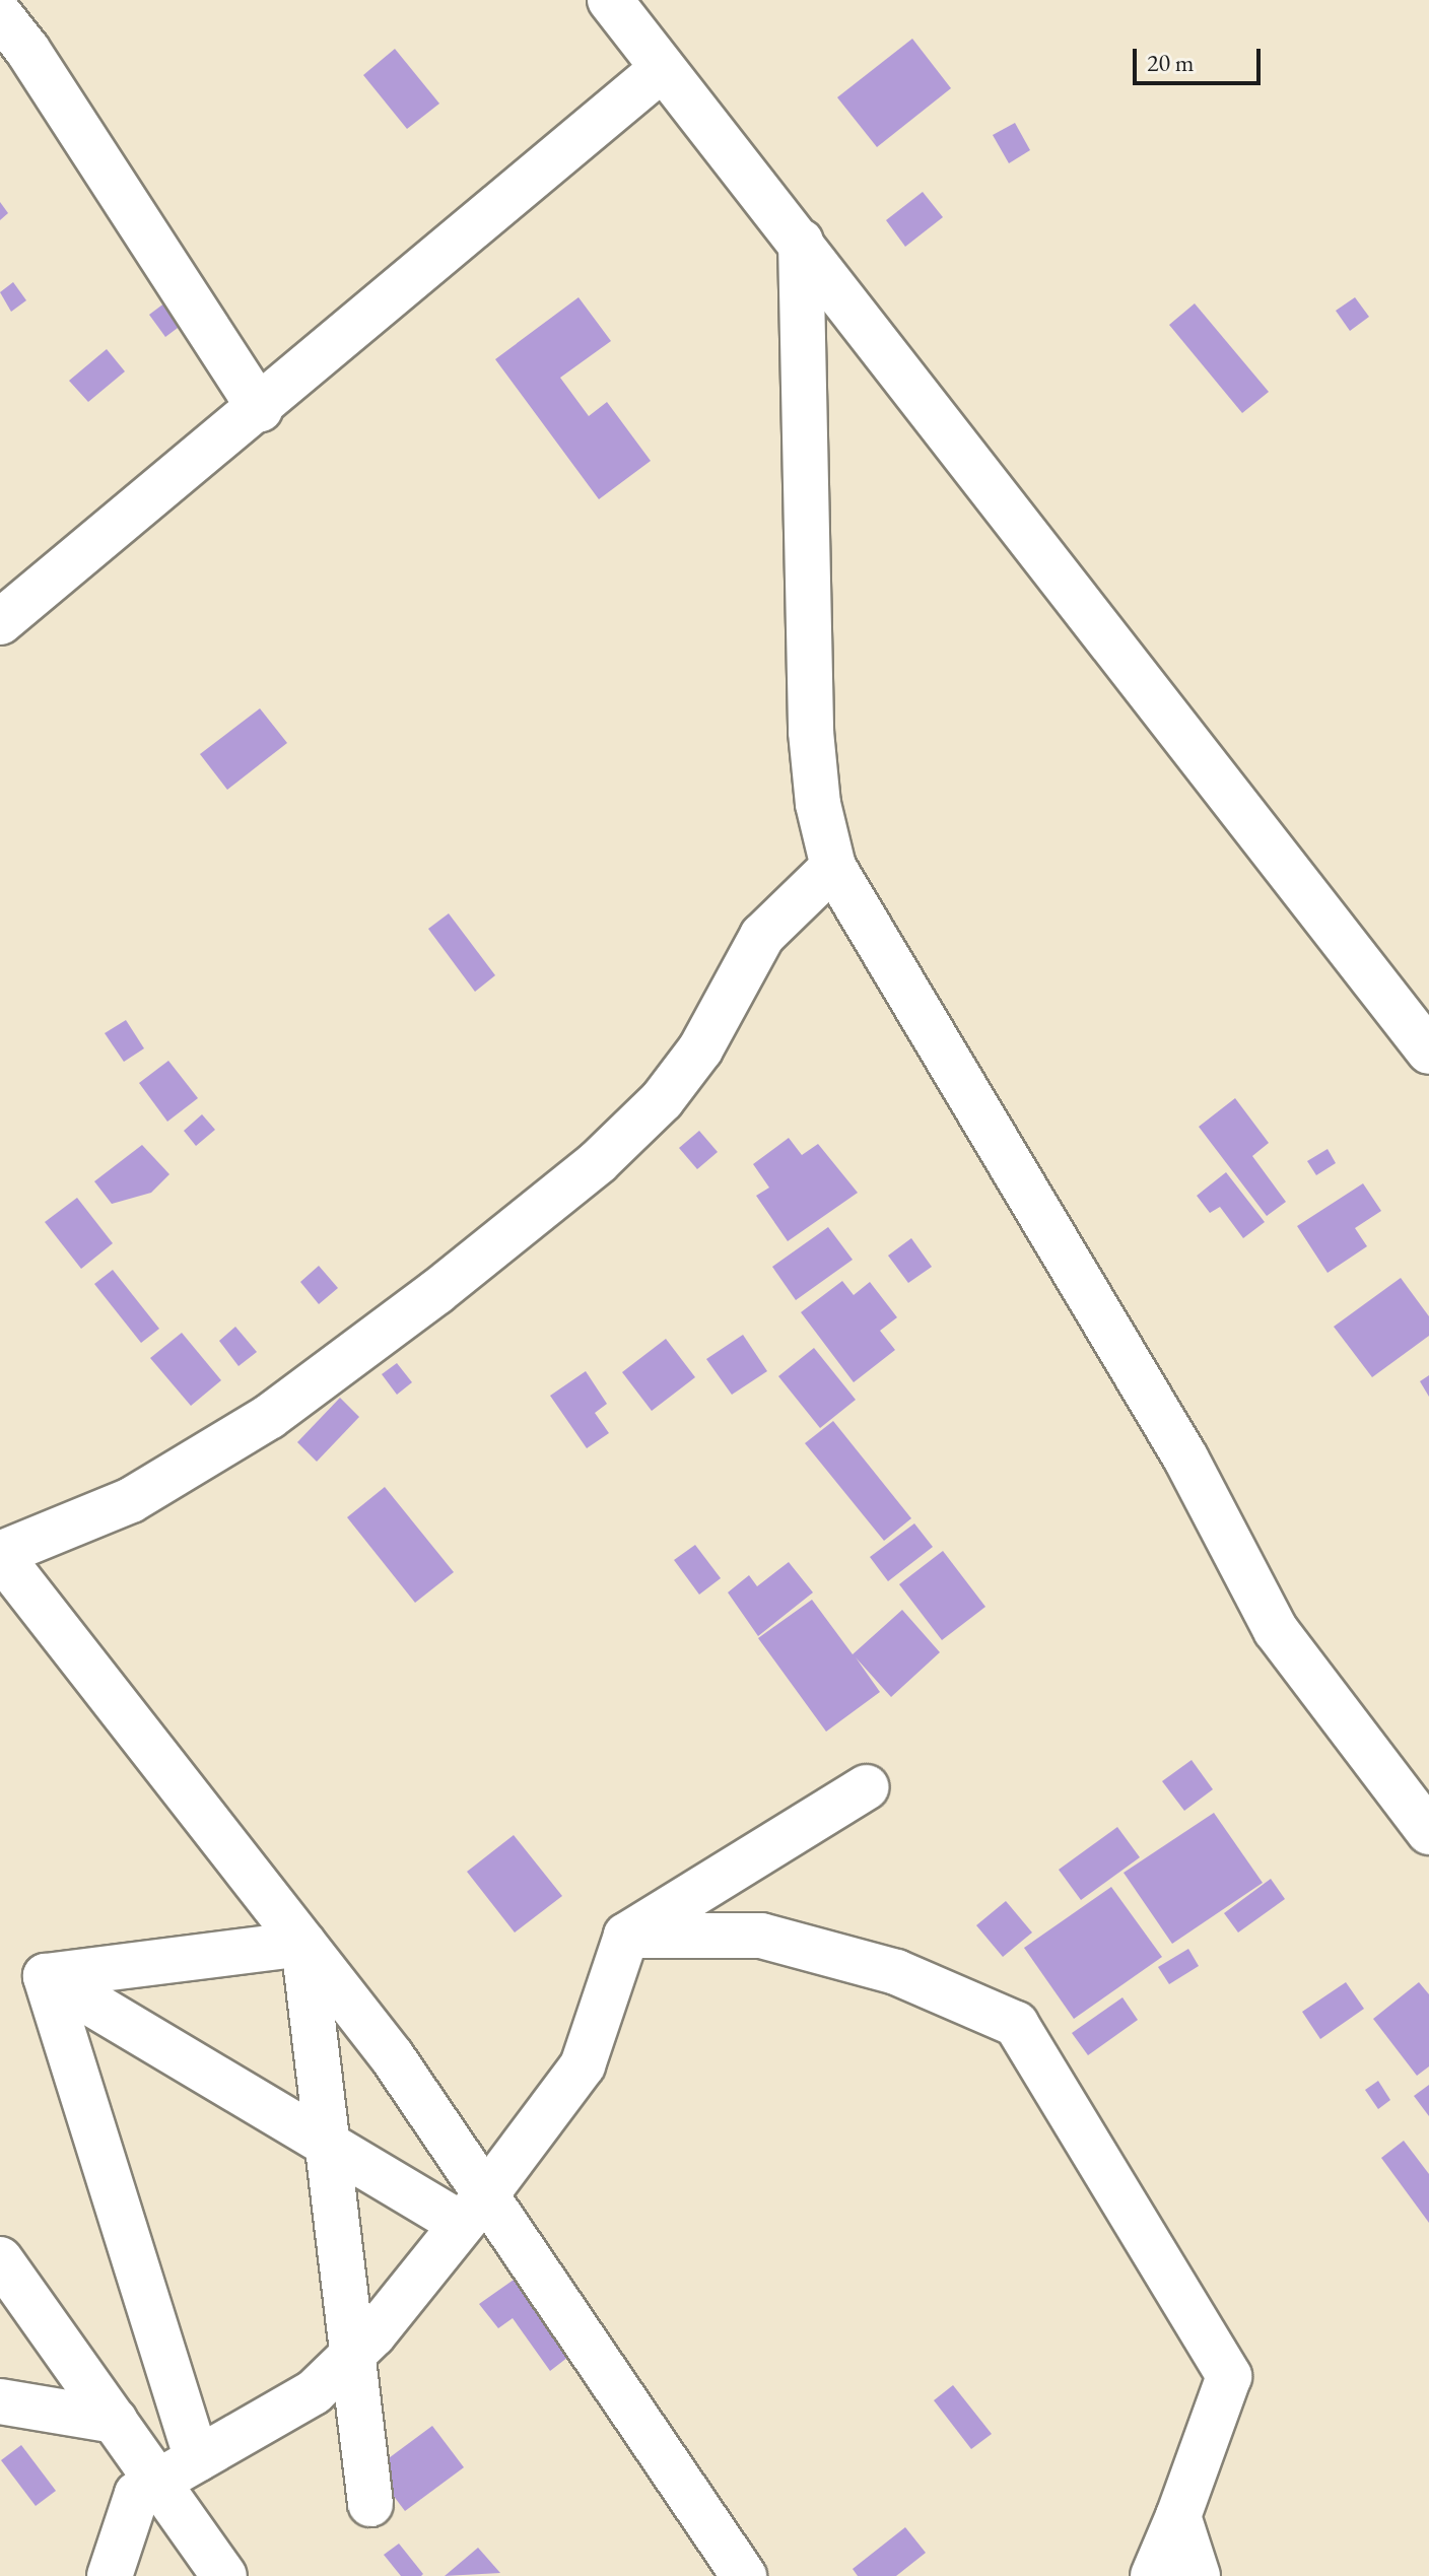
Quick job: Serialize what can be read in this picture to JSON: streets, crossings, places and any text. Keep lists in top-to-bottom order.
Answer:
{
  "scale_bar": "20 m"
}
